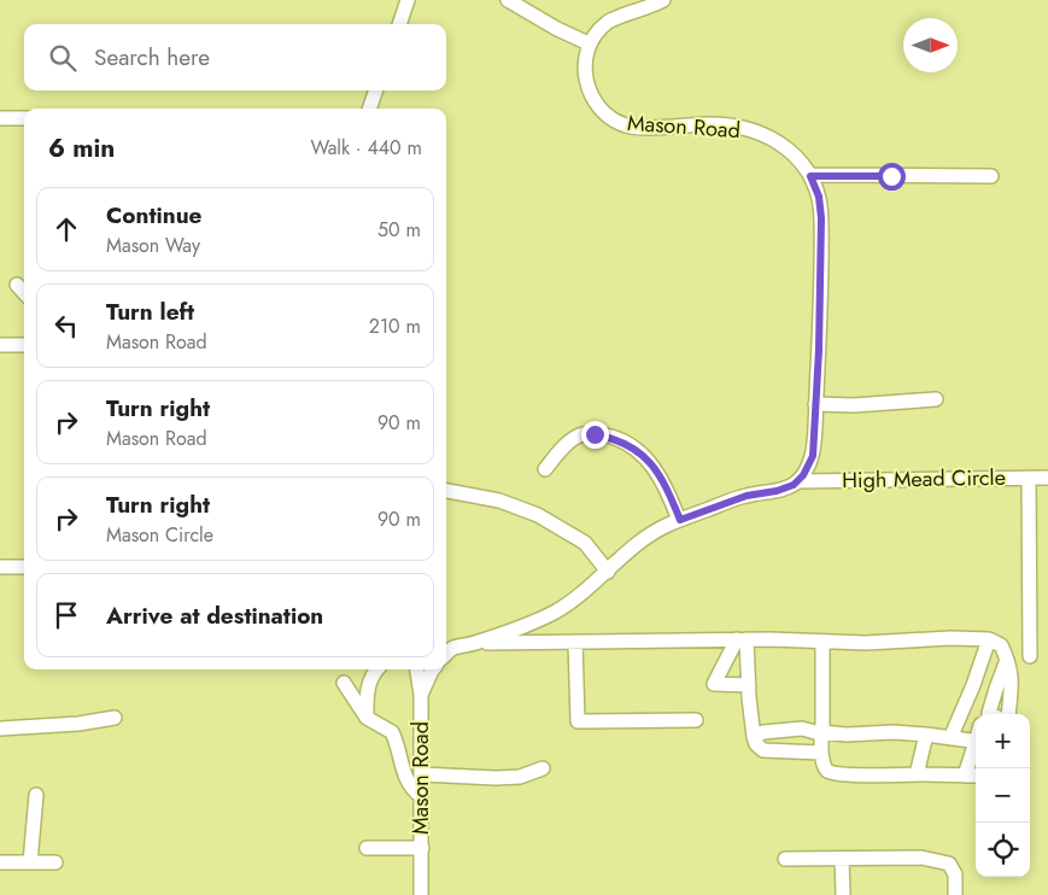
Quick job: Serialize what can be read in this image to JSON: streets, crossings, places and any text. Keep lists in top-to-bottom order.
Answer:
{
  "streets": {
    "street": ["Mason Road", "High Mead Circle"]
  },
  "crossings": [
    ["Mason Road", "High Mead Circle"]
  ],
  "north": "right",
  "page": {
    "search": "Search here",
    "heading": ["6 min", "Walk · 440 m"],
    "list": [
      ["Continue", "Mason Way", "50 m"],
      ["Turn left", "Mason Road", "210 m"],
      ["Turn right", "Mason Road", "90 m"],
      ["Turn right", "Mason Circle", "90 m"],
      "Arrive at destination"
    ],
    "map_buttons": ["+", "−"]
  }
}
